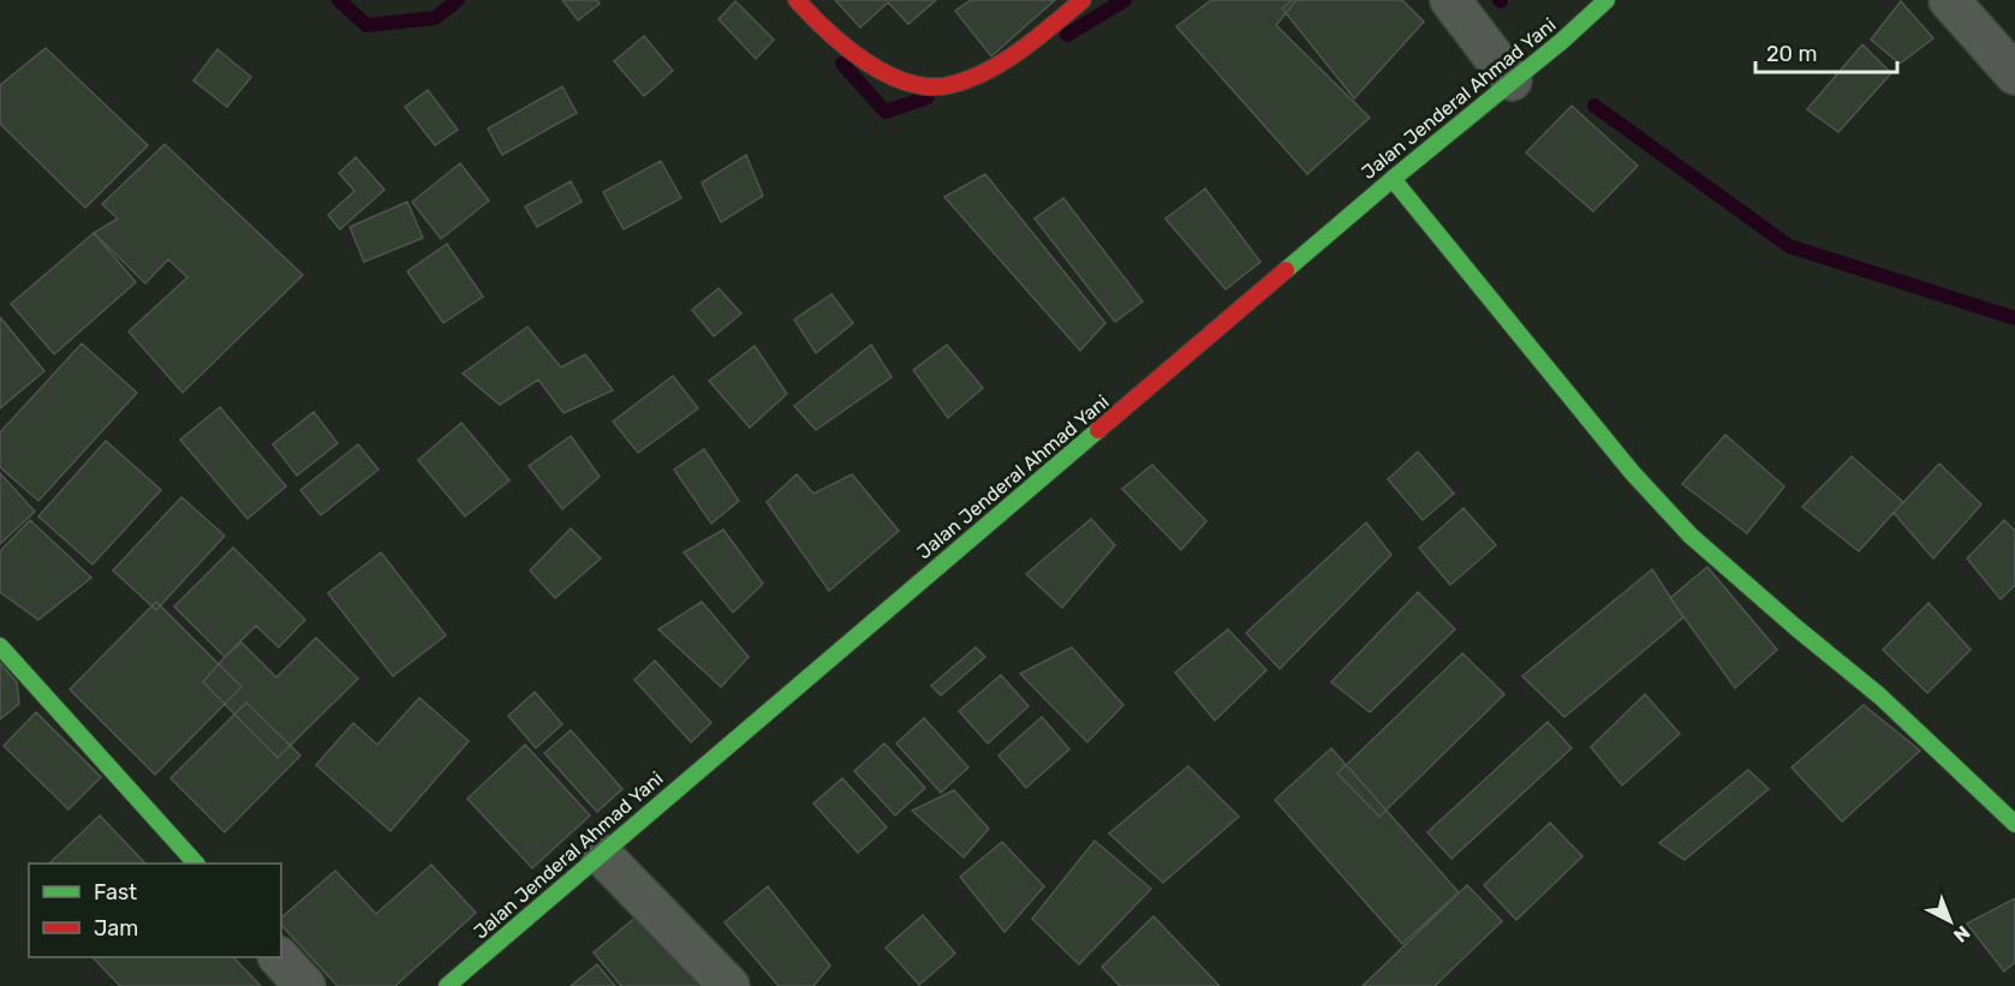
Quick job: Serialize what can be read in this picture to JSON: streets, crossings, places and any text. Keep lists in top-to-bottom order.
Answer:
{
  "streets": {
    "street": ["Jalan Jenderal Ahmad Yani"]
  },
  "legend": ["Fast", "Jam"],
  "scale_bar": "20 m",
  "north": "bottom right"
}
